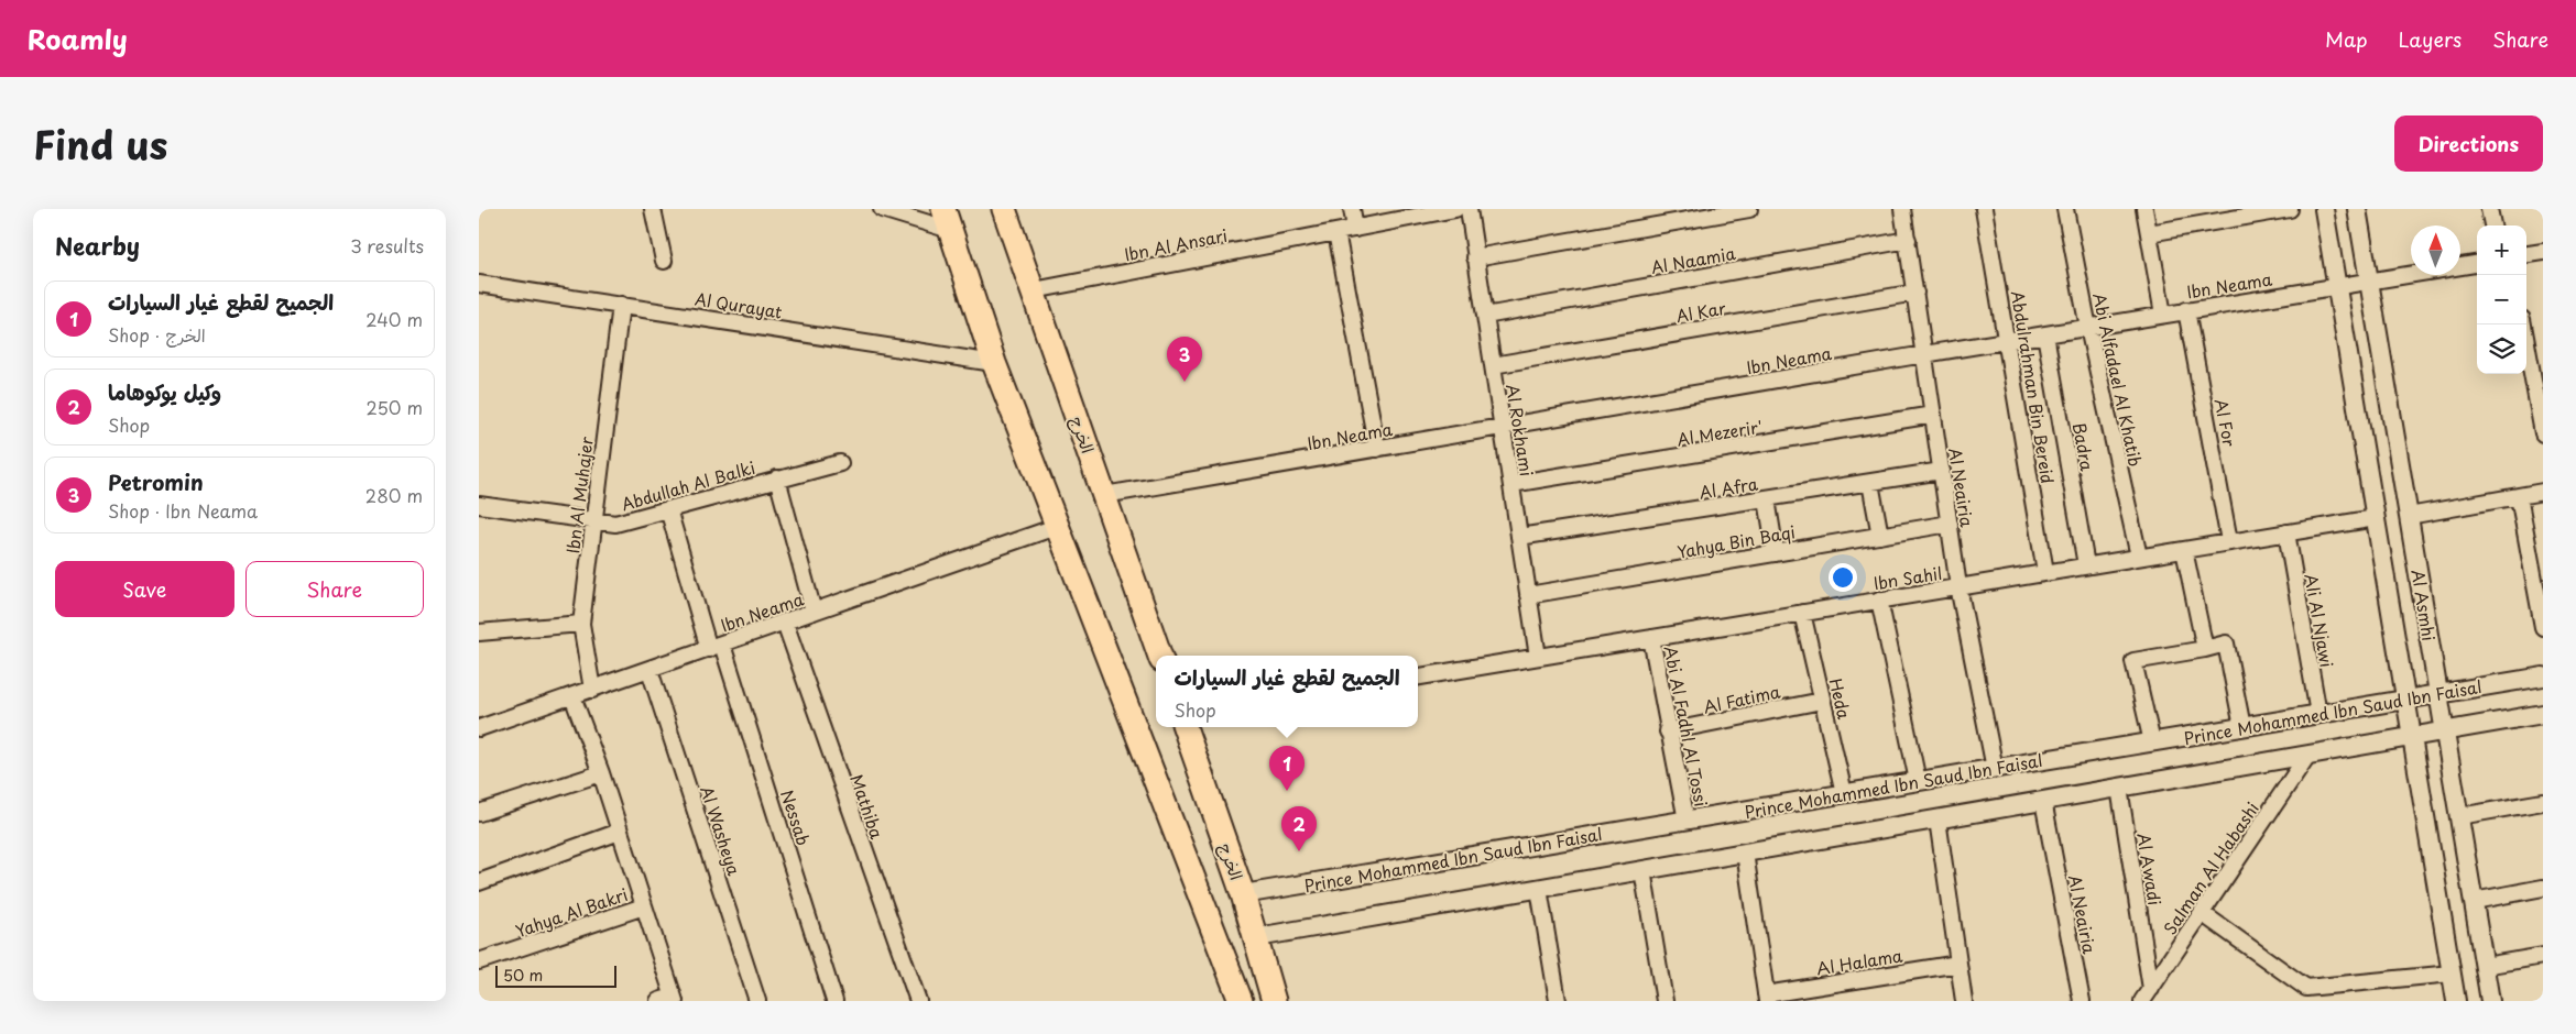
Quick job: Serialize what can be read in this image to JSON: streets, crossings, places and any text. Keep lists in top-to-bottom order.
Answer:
{
  "streets": {
    "main road": ["الخرج"],
    "street": [
      "Ibn Al Ansari",
      "Al Naamia",
      "Ibn Neama",
      "Al Qurayat",
      "Al Kar",
      "Abi Alfadael Al Khatib",
      "Abdulrahman Bin Bereid",
      "Al For",
      "Al Rokhami",
      "Al Mezerir'",
      "Badra",
      "Abdullah Al Balki",
      "Al Afra",
      "Al Neairia",
      "Ibn Al Muhajer",
      "Yahya Bin Baqi",
      "Ibn Sahil",
      "Al Asmhi",
      "Ali Al Njawi",
      "Al Fatima",
      "Heda",
      "Prince Mohammed Ibn Saud Ibn Faisal",
      "Abi Al Fadhl Al Tossi",
      "Mathiba",
      "Nessab",
      "Al Washeya",
      "Salman Al Habashi",
      "Al Awadi",
      "Yahya Al Bakri",
      "Al Halama"
    ]
  },
  "crossings": [
    ["Ibn Al Ansari", "الخرج"],
    ["Al Naamia", "Al Rokhami"],
    ["Al Naamia", "Al Neairia"],
    ["Ibn Neama", "Abi Alfadael Al Khatib"],
    ["Ibn Neama", "Abdulrahman Bin Bereid"],
    ["Ibn Neama", "Al For"],
    ["Ibn Neama", "Al Rokhami"],
    ["Ibn Neama", "الخرج"],
    ["Ibn Neama", "Badra"],
    ["Ibn Neama", "Al Neairia"],
    ["Ibn Neama", "Ibn Al Muhajer"],
    ["Ibn Neama", "Al Asmhi"],
    ["Ibn Neama", "Mathiba"],
    ["Ibn Neama", "Nessab"],
    ["Ibn Neama", "Al Washeya"],
    ["Al Qurayat", "Ibn Al Muhajer"],
    ["Al Kar", "Al Rokhami"],
    ["Al Kar", "Al Neairia"],
    ["Abi Alfadael Al Khatib", "Ibn Sahil"],
    ["Abdulrahman Bin Bereid", "Ibn Sahil"],
    ["Al For", "Ibn Sahil"],
    ["Al Rokhami", "Al Mezerir'"],
    ["Al Rokhami", "Al Afra"],
    ["Al Rokhami", "Yahya Bin Baqi"],
    ["Al Rokhami", "Ibn Sahil"],
    ["Al Mezerir'", "Al Neairia"],
    ["الخرج", "Prince Mohammed Ibn Saud Ibn Faisal"],
    ["Badra", "Ibn Sahil"],
    ["Abdullah Al Balki", "Ibn Al Muhajer"],
    ["Abdullah Al Balki", "Nessab"],
    ["Al Afra", "Al Neairia"],
    ["Al Neairia", "Yahya Bin Baqi"],
    ["Al Neairia", "Ibn Sahil"],
    ["Al Neairia", "Prince Mohammed Ibn Saud Ibn Faisal"],
    ["Ibn Sahil", "Al Asmhi"],
    ["Ibn Sahil", "Ali Al Njawi"],
    ["Ibn Sahil", "Heda"],
    ["Ibn Sahil", "Abi Al Fadhl Al Tossi"],
    ["Al Asmhi", "Prince Mohammed Ibn Saud Ibn Faisal"],
    ["Ali Al Njawi", "Prince Mohammed Ibn Saud Ibn Faisal"],
    ["Al Fatima", "Heda"],
    ["Al Fatima", "Abi Al Fadhl Al Tossi"],
    ["Heda", "Prince Mohammed Ibn Saud Ibn Faisal"],
    ["Prince Mohammed Ibn Saud Ibn Faisal", "Abi Al Fadhl Al Tossi"],
    ["Salman Al Habashi", "Al Awadi"]
  ],
  "scale_bar": "50 m",
  "north": "top",
  "page": {
    "header": "Roamly",
    "nav": ["Map", "Layers", "Share"],
    "title": "Find us",
    "buttons": [
      "Directions",
      ["Save", "Share"]
    ],
    "heading": ["Nearby", "3 results"],
    "map_buttons": ["+", "−"],
    "list": [
      {
        "mark": "1",
        "name": "الجميح لقطع غيار السيارات",
        "note": "Shop · الخرج",
        "value": "240 m"
      },
      {
        "mark": "2",
        "name": "وكيل يوكوهاما",
        "note": "Shop",
        "value": "250 m"
      },
      {
        "mark": "3",
        "name": "Petromin",
        "note": "Shop · Ibn Neama",
        "value": "280 m"
      }
    ],
    "pins": ["3", "1", "2"],
    "popup": ["الجميح لقطع غيار السيارات", "Shop"],
    "scale": "50 m"
  }
}
